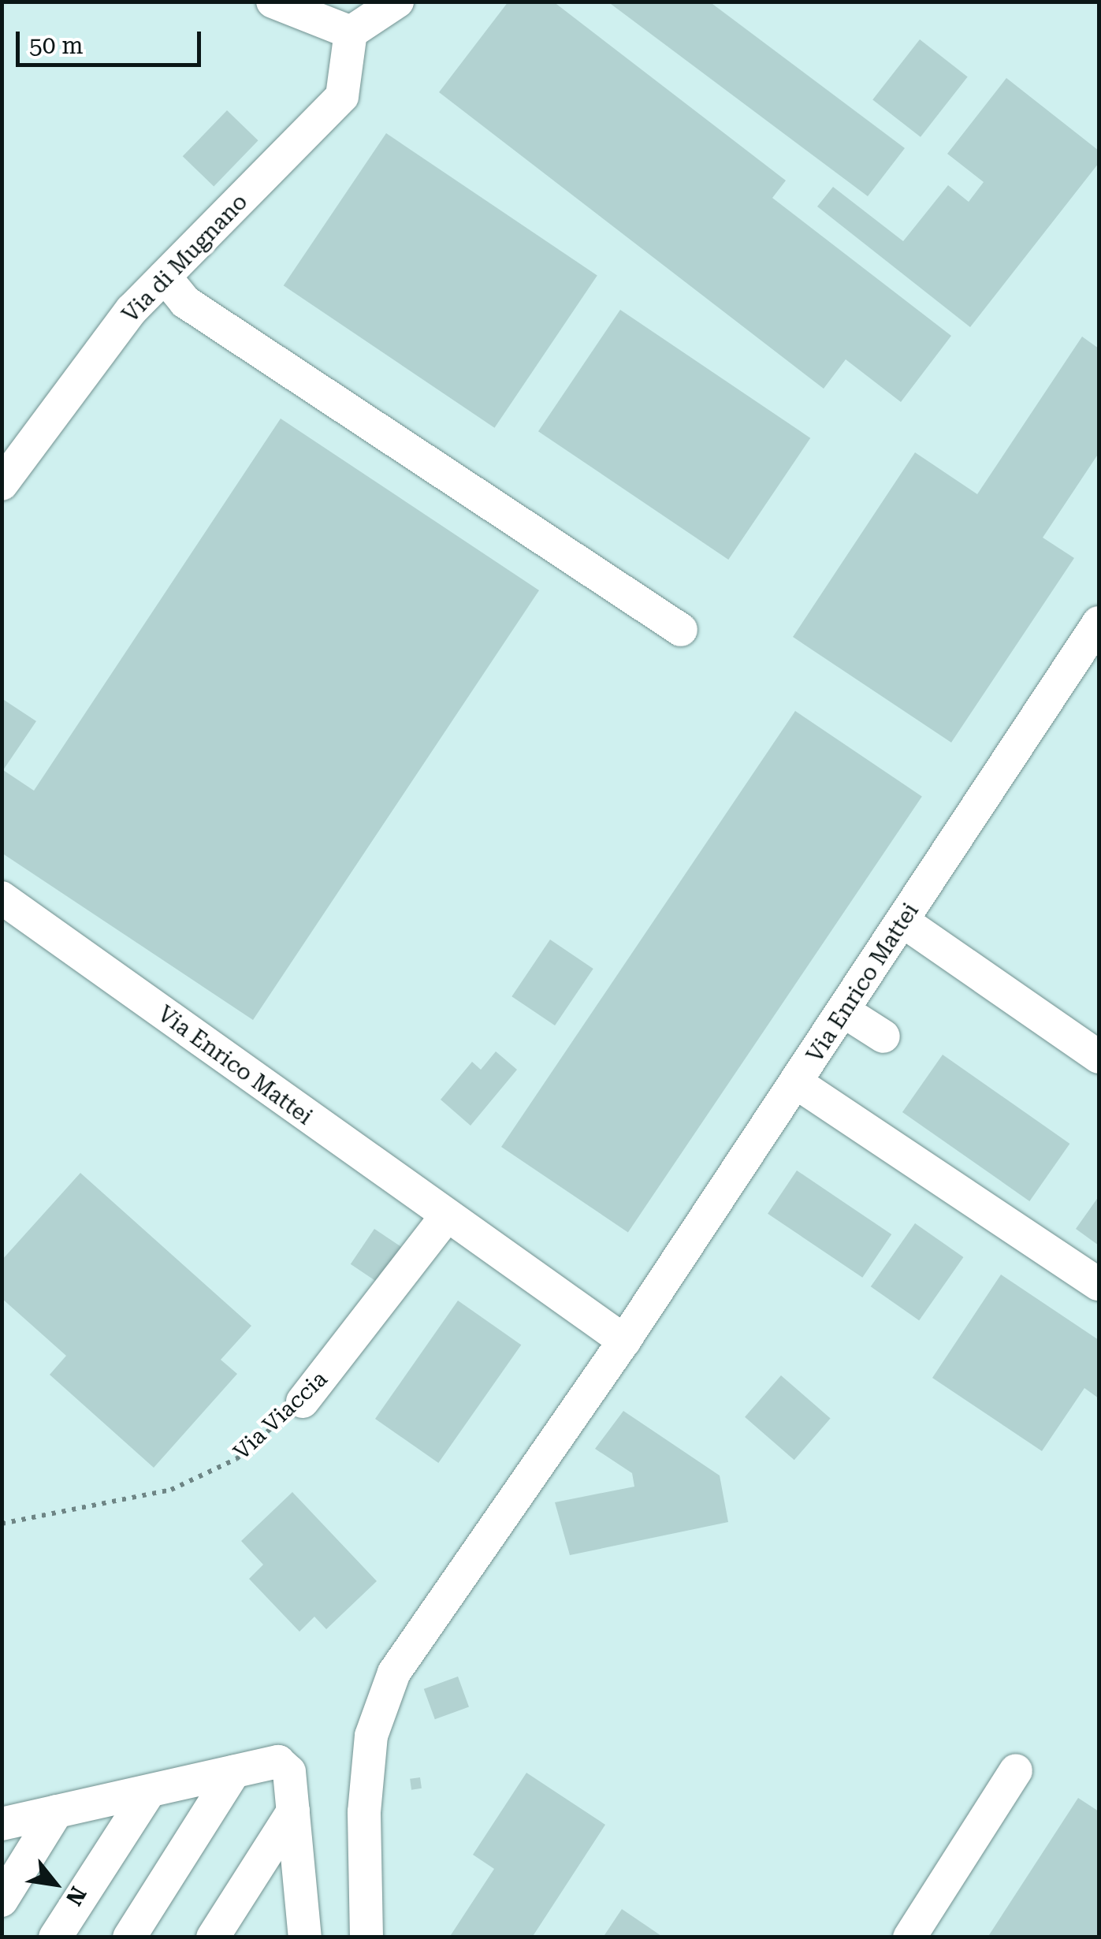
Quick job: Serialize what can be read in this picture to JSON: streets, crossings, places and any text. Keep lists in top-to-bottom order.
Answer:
{
  "streets": {
    "street": ["Via di Mugnano", "Via Enrico Mattei", "Via Viaccia"]
  },
  "crossings": [
    ["Via Enrico Mattei", "Via Viaccia"]
  ],
  "scale_bar": "50 m",
  "north": "bottom right"
}
